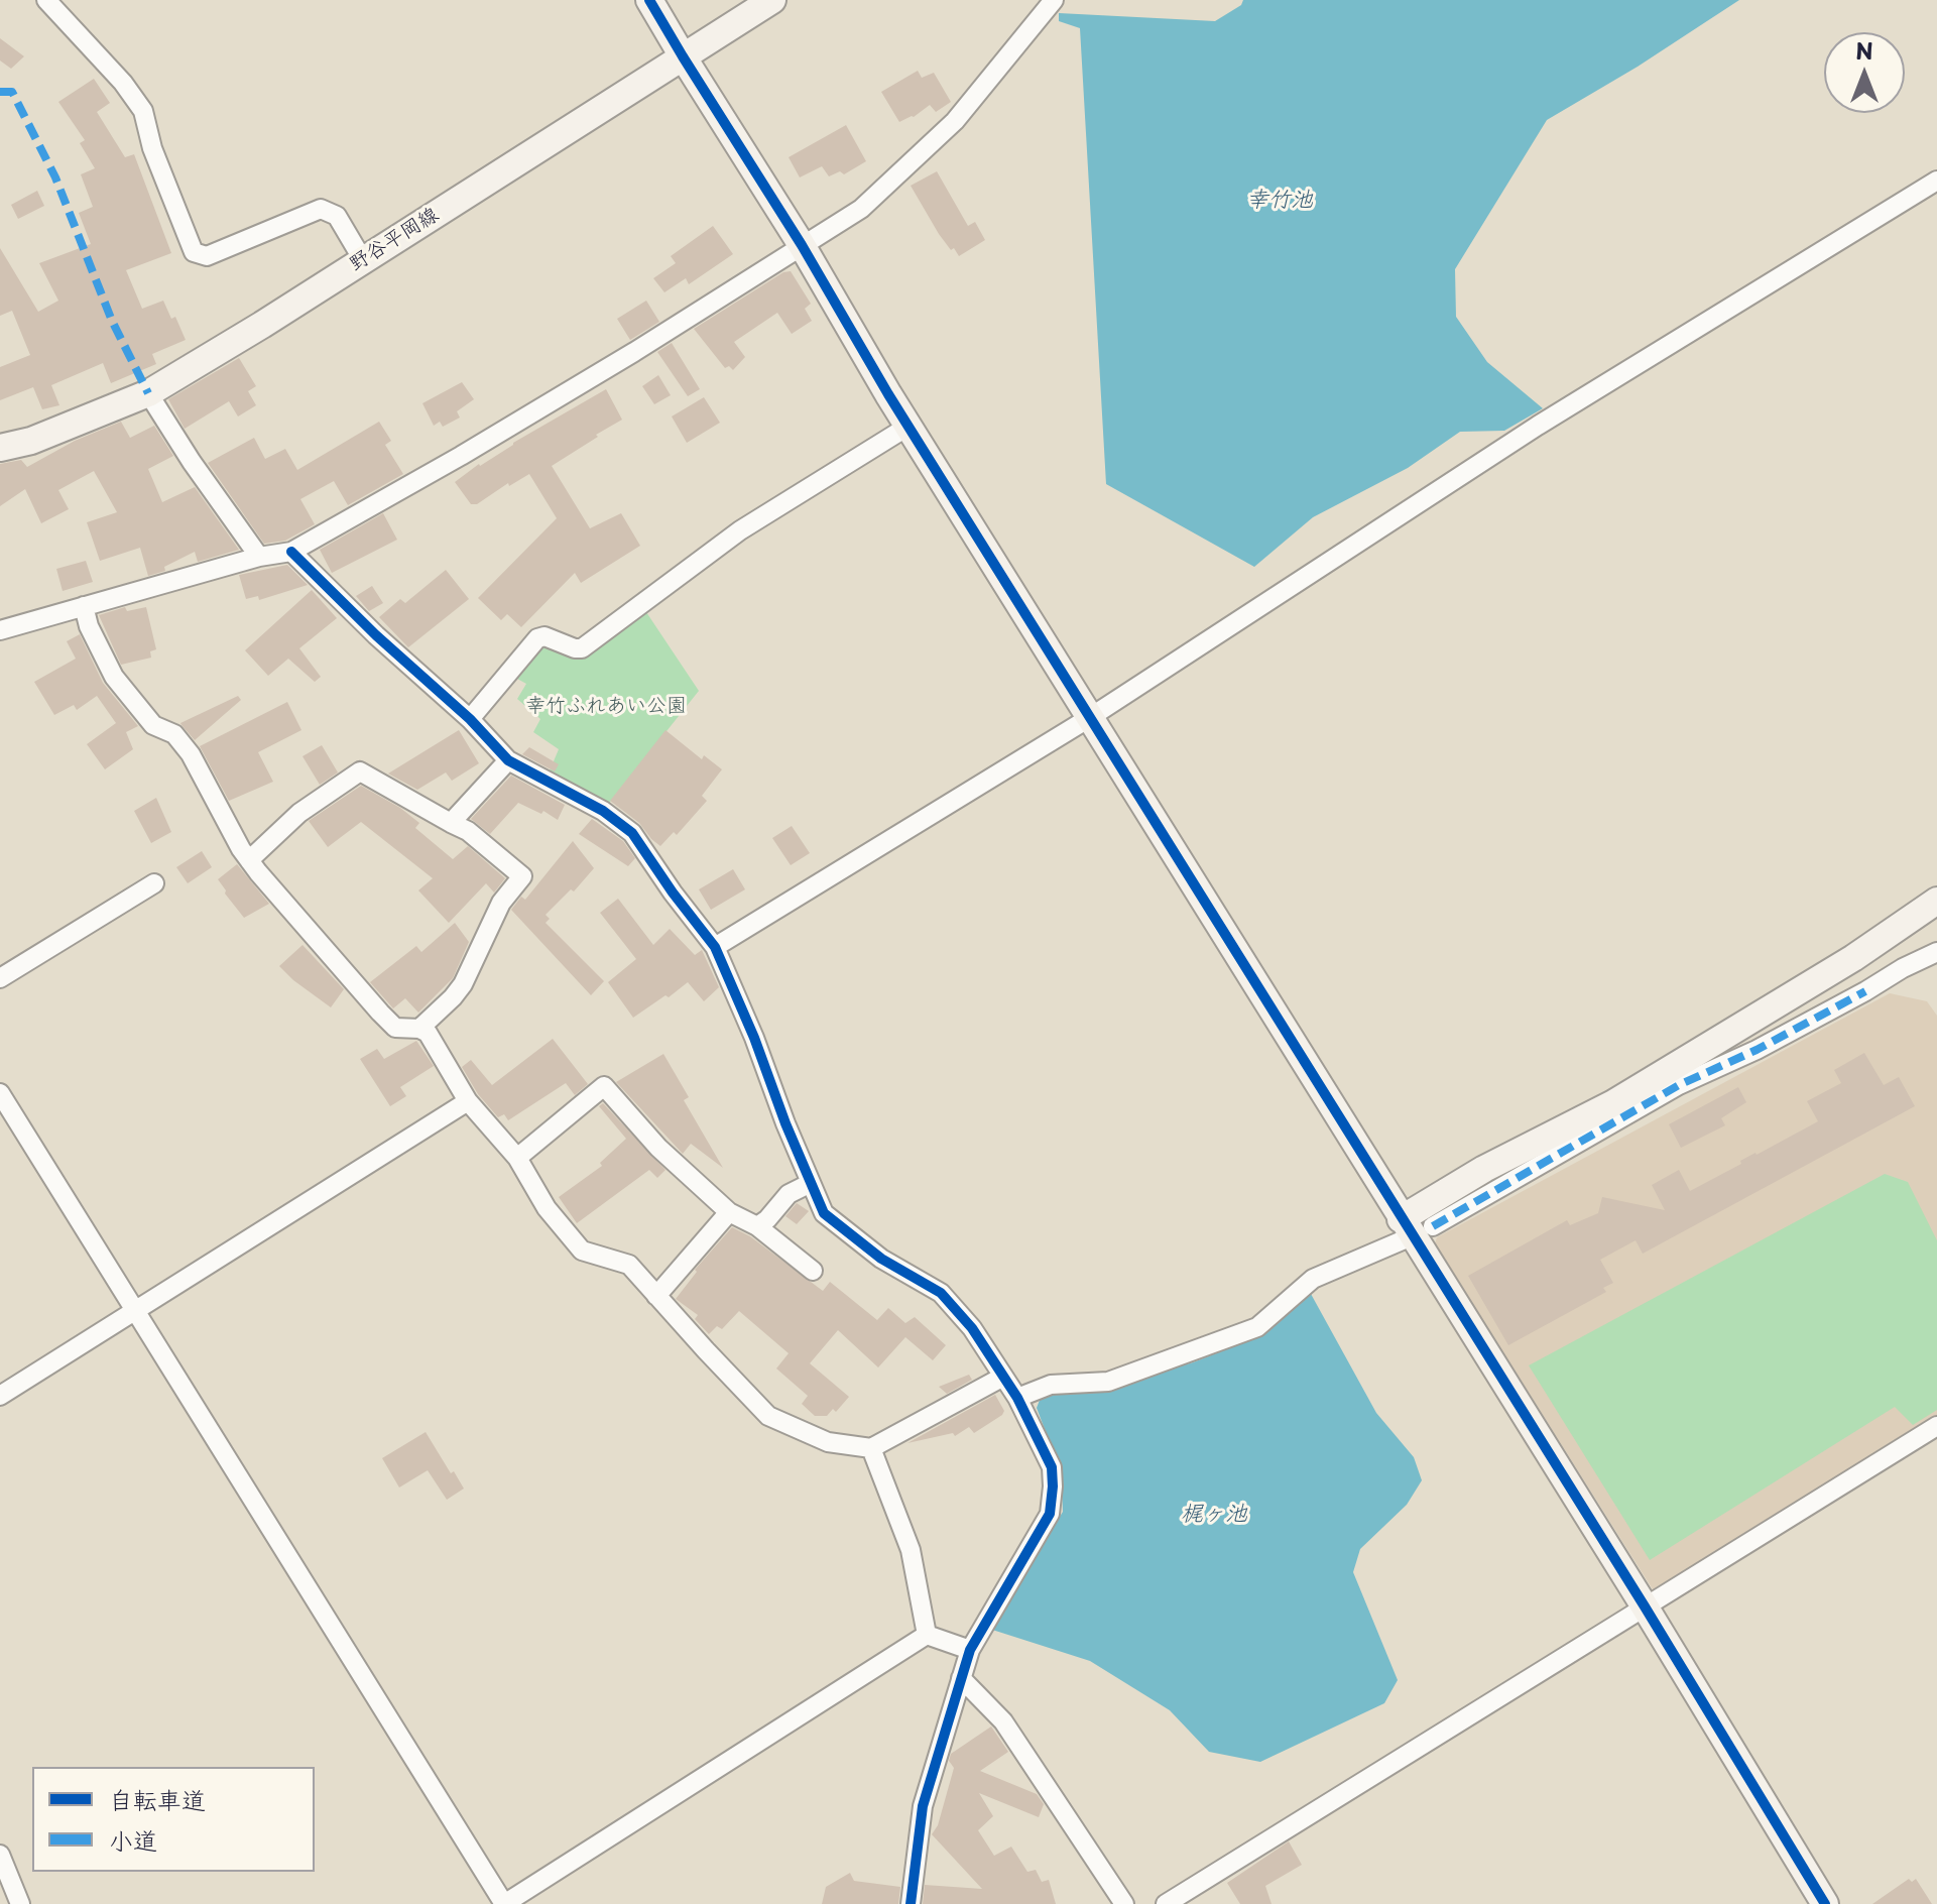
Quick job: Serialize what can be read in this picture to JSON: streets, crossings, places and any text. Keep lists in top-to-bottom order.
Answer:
{
  "streets": {
    "street": ["野谷平岡線"]
  },
  "water": ["幸竹池", "梶ヶ池"],
  "parks": ["幸竹ふれあい公園"],
  "legend": ["自転車道", "小道"],
  "north": "top"
}
